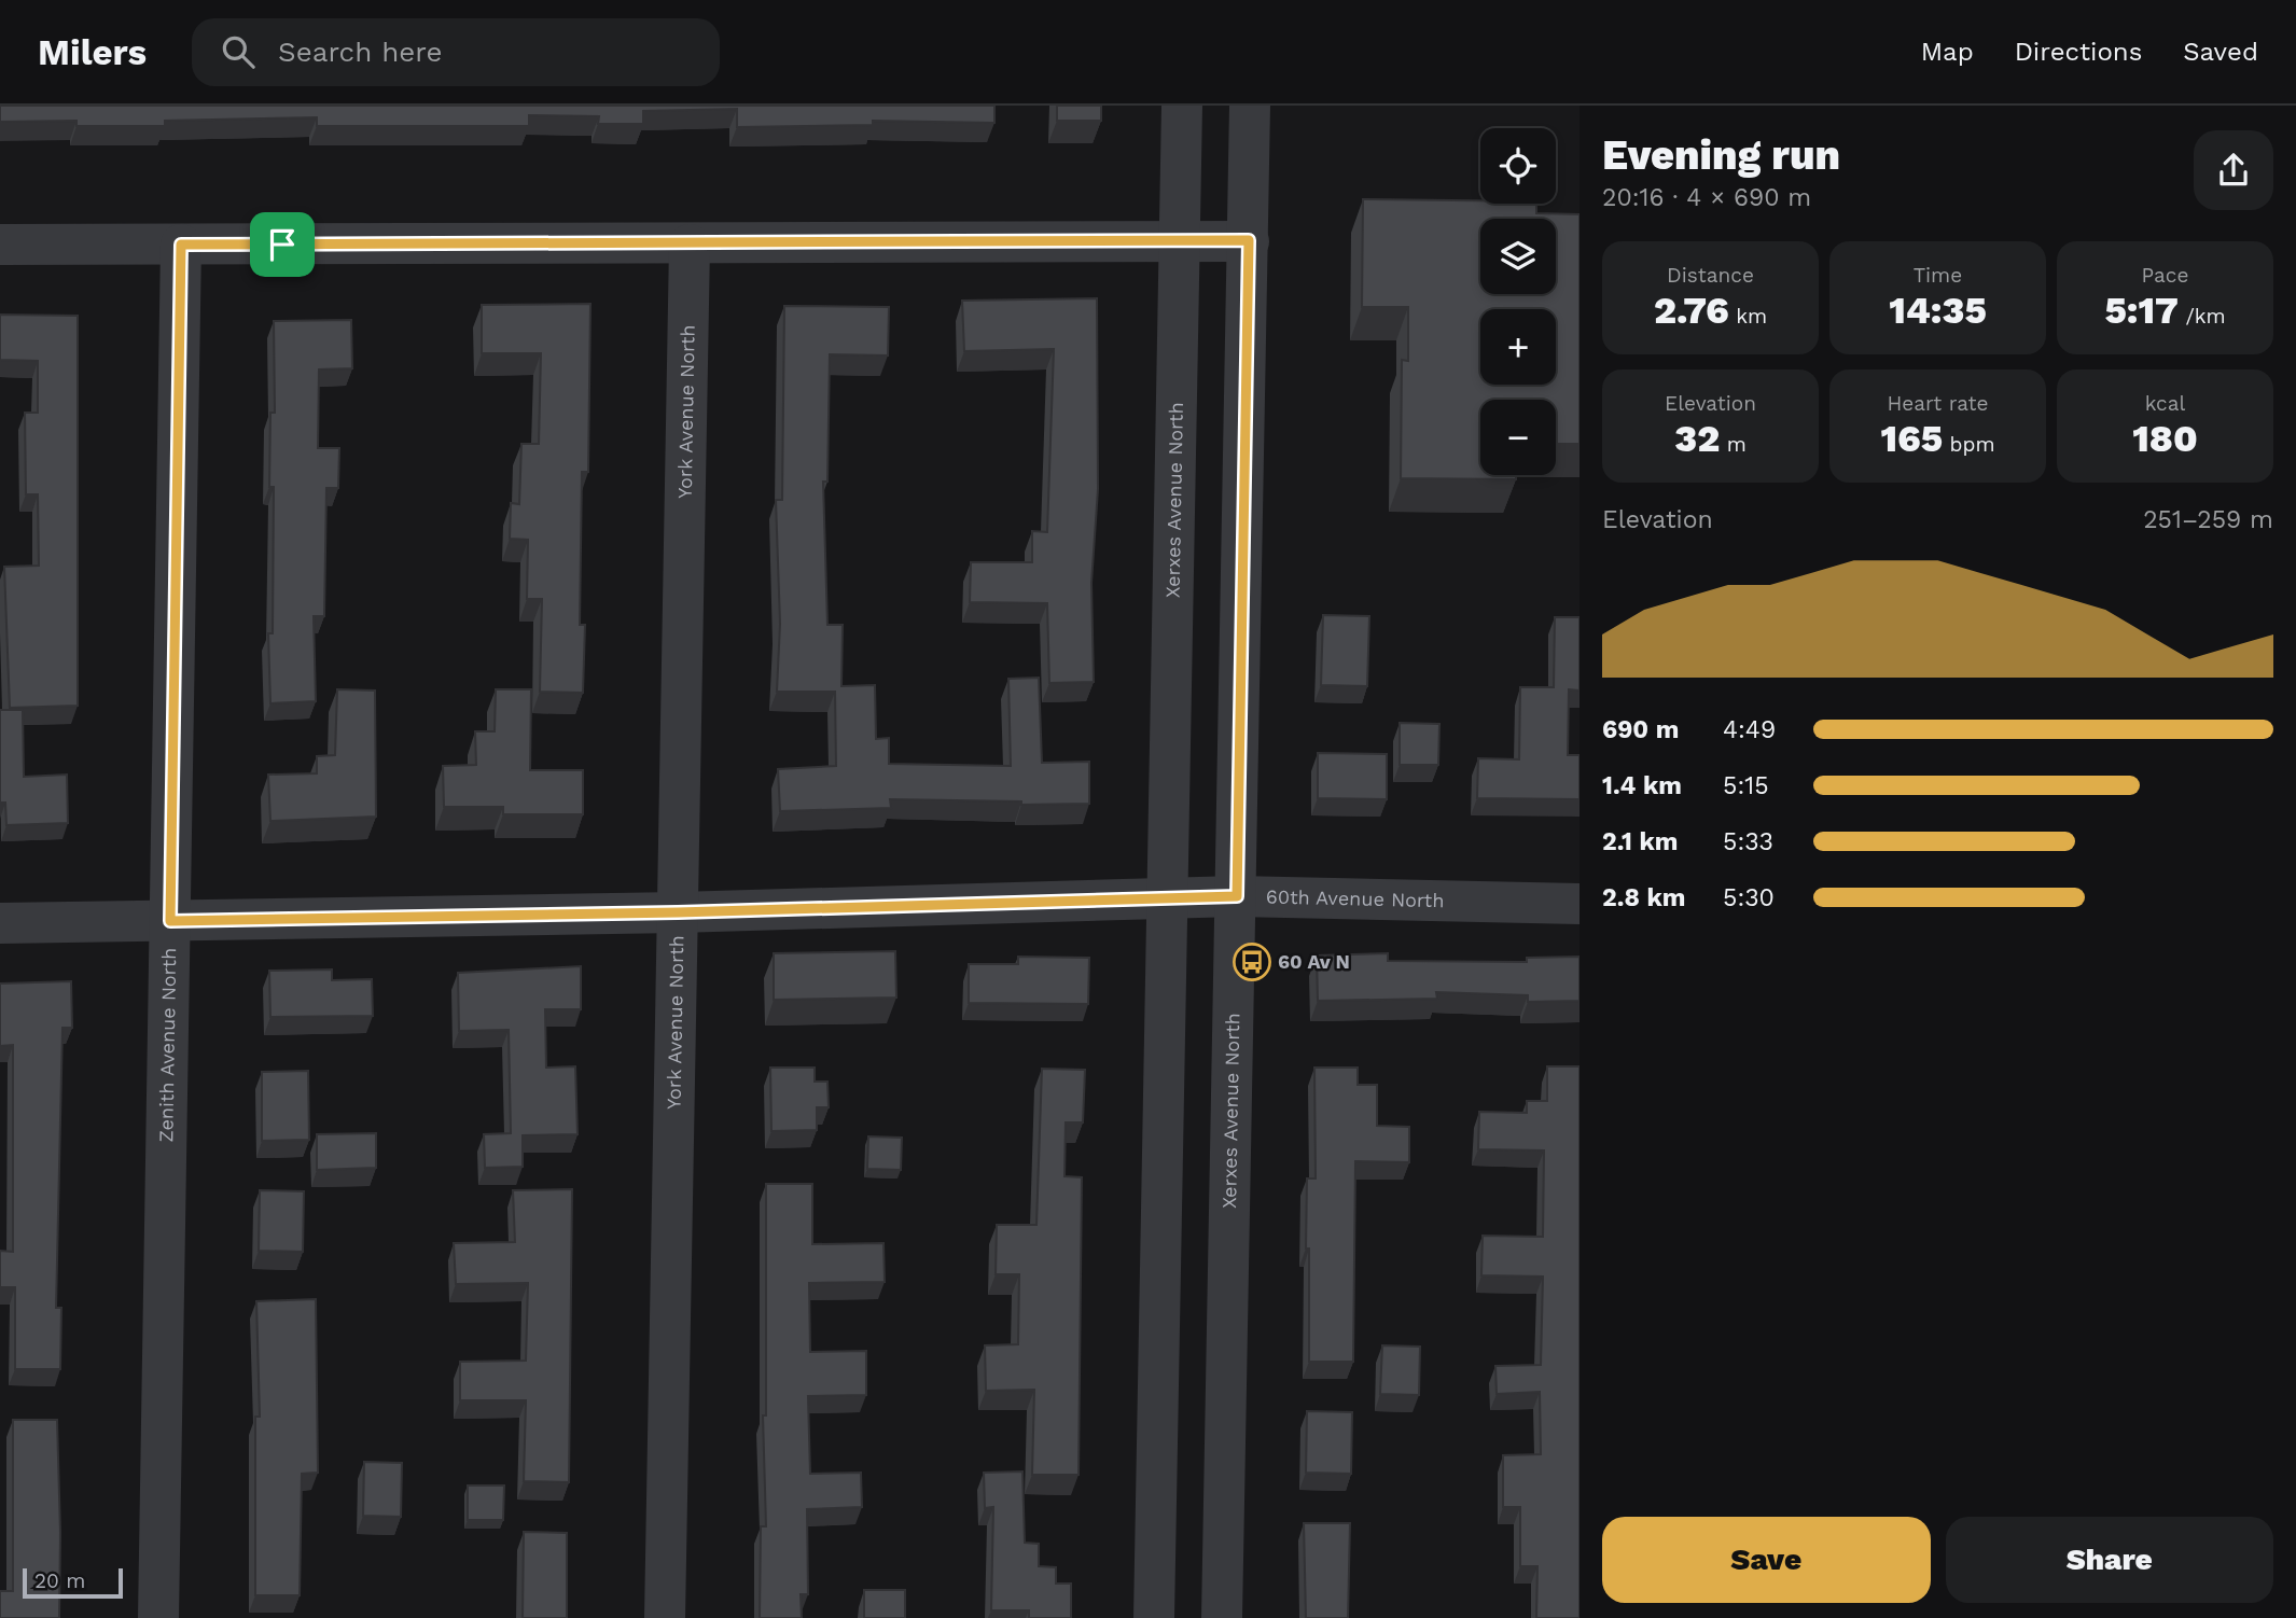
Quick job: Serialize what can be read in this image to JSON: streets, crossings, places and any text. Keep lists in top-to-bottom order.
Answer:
{
  "streets": {
    "street": [
      "York Avenue North",
      "Xerxes Avenue North",
      "60th Avenue North",
      "Zenith Avenue North"
    ]
  },
  "crossings": [
    ["York Avenue North", "60th Avenue North"],
    ["Xerxes Avenue North", "60th Avenue North"],
    ["60th Avenue North", "Zenith Avenue North"]
  ],
  "places": {
    "bus stop": ["60 Av N"]
  },
  "scale_bar": "20 m",
  "page": {
    "header": "Milers",
    "search": "Search here",
    "nav": ["Map", "Directions", "Saved"],
    "heading": ["Evening run", "20:16 · 4 × 690 m"],
    "map_buttons": ["+", "−"],
    "stats": [
      ["Distance", "2.76 km"],
      ["Time", "14:35"],
      ["Pace", "5:17 /km"],
      ["Elevation", "32 m"],
      ["Heart rate", "165 bpm"],
      ["kcal", "180"]
    ],
    "chart": ["Elevation", "251–259 m"],
    "list": [
      {
        "name": "690 m",
        "note": "4:49"
      },
      {
        "name": "1.4 km",
        "note": "5:15"
      },
      {
        "name": "2.1 km",
        "note": "5:33"
      },
      {
        "name": "2.8 km",
        "note": "5:30"
      }
    ],
    "buttons": ["Save", "Share"],
    "scale": "20 m"
  }
}
